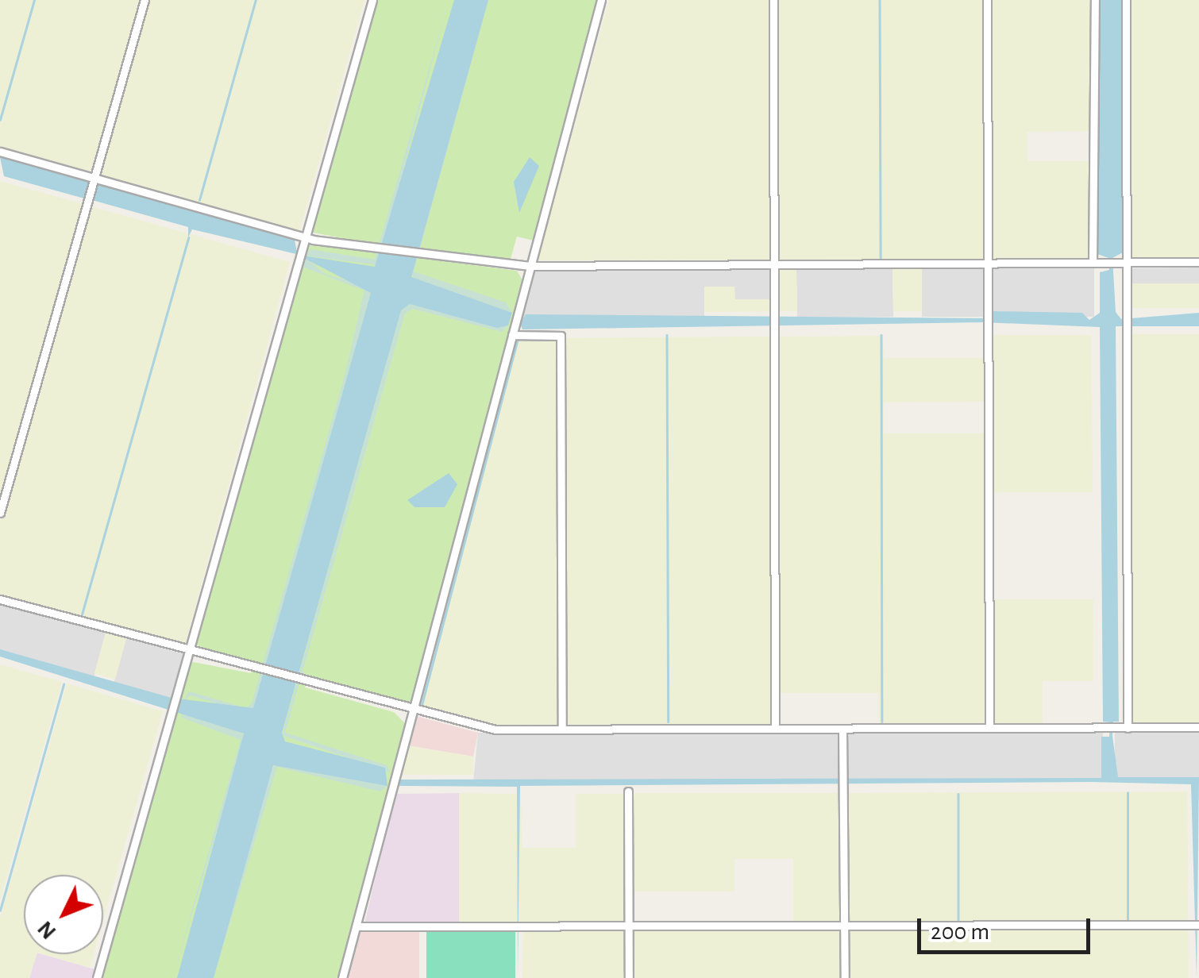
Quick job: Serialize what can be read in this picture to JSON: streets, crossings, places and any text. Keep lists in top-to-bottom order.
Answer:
{
  "scale_bar": "200 m",
  "north": "bottom left"
}
